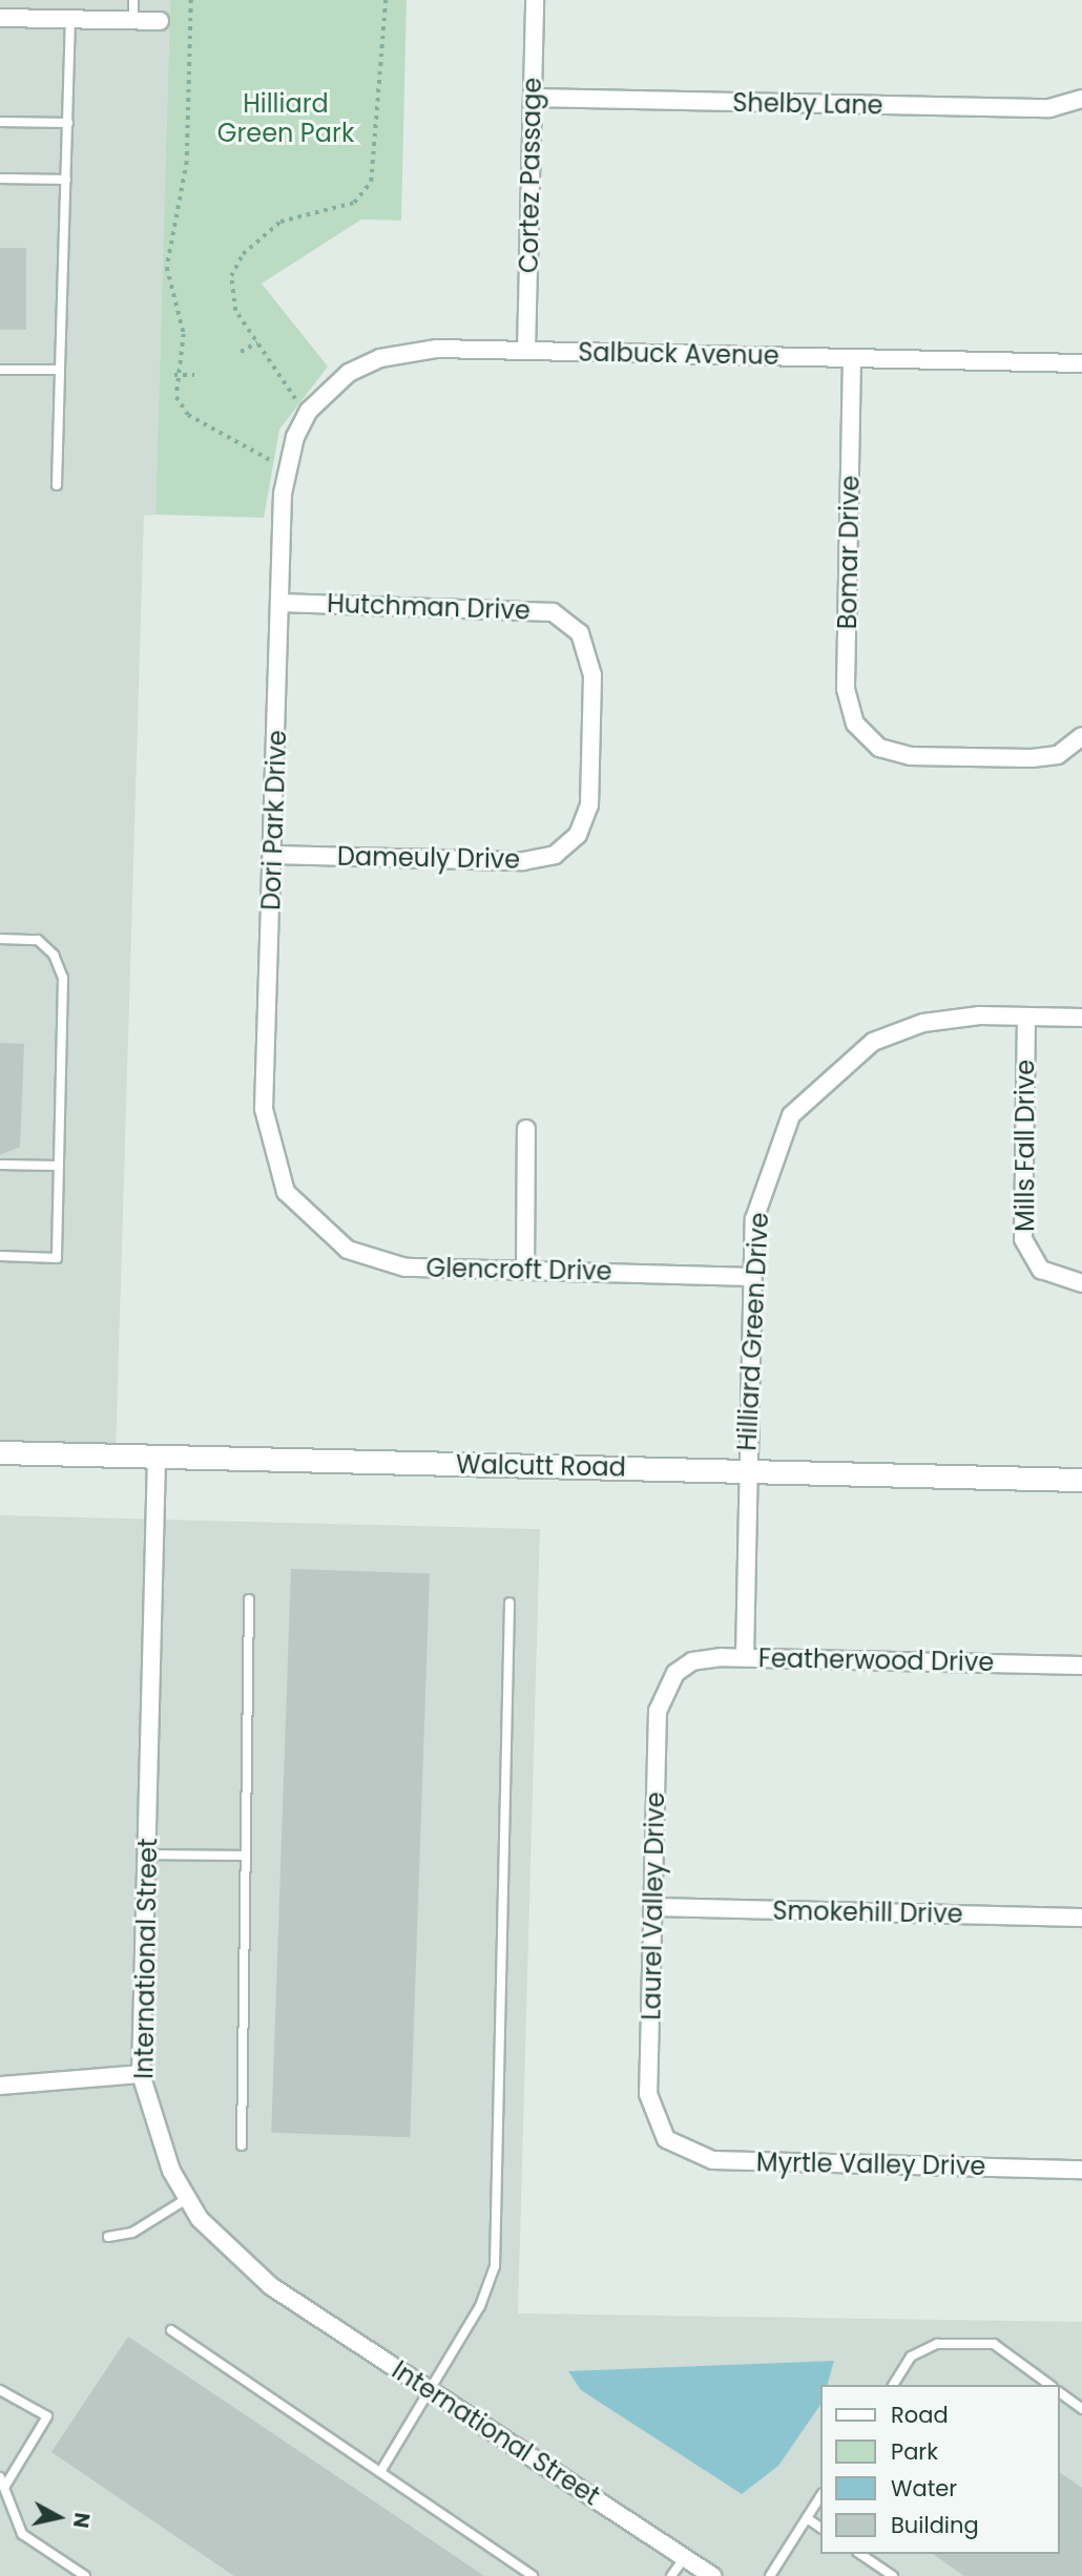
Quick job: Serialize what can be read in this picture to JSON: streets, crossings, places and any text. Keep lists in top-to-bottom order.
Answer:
{
  "streets": {
    "street": [
      "Shelby Lane",
      "Cortez Passage",
      "Salbuck Avenue",
      "Bomar Drive",
      "Hutchman Drive",
      "Dori Park Drive",
      "Dameuly Drive",
      "Mills Fall Drive",
      "Glencroft Drive",
      "Hilliard Green Drive",
      "Walcutt Road",
      "Featherwood Drive",
      "Laurel Valley Drive",
      "Smokehill Drive",
      "International Street",
      "Myrtle Valley Drive"
    ]
  },
  "crossings": [
    ["Shelby Lane", "Cortez Passage"],
    ["Cortez Passage", "Salbuck Avenue"],
    ["Salbuck Avenue", "Bomar Drive"],
    ["Salbuck Avenue", "Dori Park Drive"],
    ["Hutchman Drive", "Dori Park Drive"],
    ["Hutchman Drive", "Dameuly Drive"],
    ["Dori Park Drive", "Dameuly Drive"],
    ["Dori Park Drive", "Glencroft Drive"],
    ["Mills Fall Drive", "Hilliard Green Drive"],
    ["Glencroft Drive", "Hilliard Green Drive"],
    ["Hilliard Green Drive", "Walcutt Road"],
    ["Hilliard Green Drive", "Featherwood Drive"],
    ["Walcutt Road", "International Street"],
    ["Featherwood Drive", "Laurel Valley Drive"],
    ["Laurel Valley Drive", "Smokehill Drive"],
    ["Laurel Valley Drive", "Myrtle Valley Drive"]
  ],
  "parks": ["Hilliard Green Park"],
  "legend": [
    "Road",
    "Park",
    "Water",
    "Building"
  ],
  "north": "right"
}
